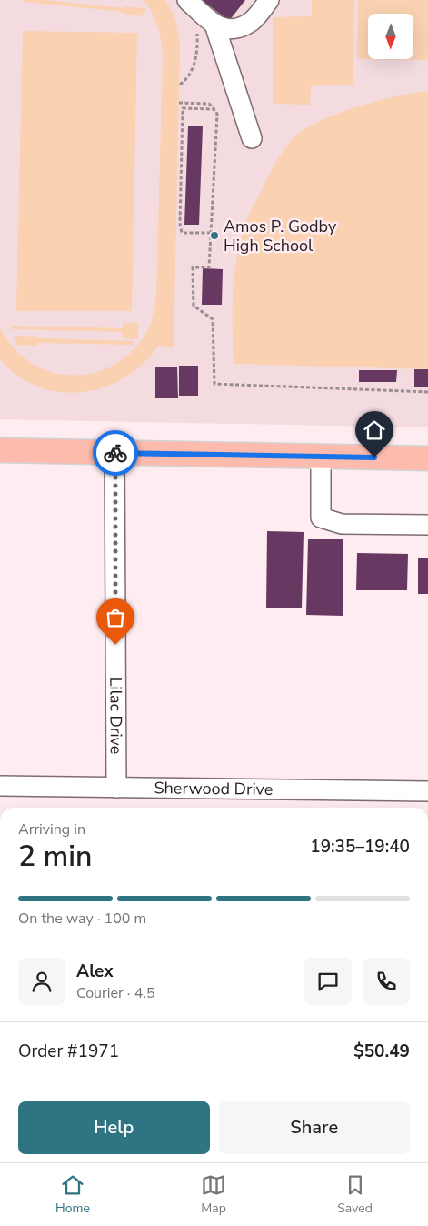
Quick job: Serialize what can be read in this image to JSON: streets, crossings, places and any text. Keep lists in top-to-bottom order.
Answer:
{
  "streets": {
    "street": ["Lilac Drive", "Sherwood Drive"]
  },
  "crossings": [
    ["Lilac Drive", "Sherwood Drive"]
  ],
  "places": ["Amos P. Godby High School"],
  "north": "bottom",
  "page": {
    "heading": ["2 min", "Arriving in", "19:35–19:40"],
    "panel": [
      "Alex",
      "Courier · 4.5",
      "Order #1971",
      "$50.49"
    ],
    "bar": "On the way · 100 m",
    "buttons": ["Help", "Share"],
    "tabs": ["Home", "Map", "Saved"]
  }
}
